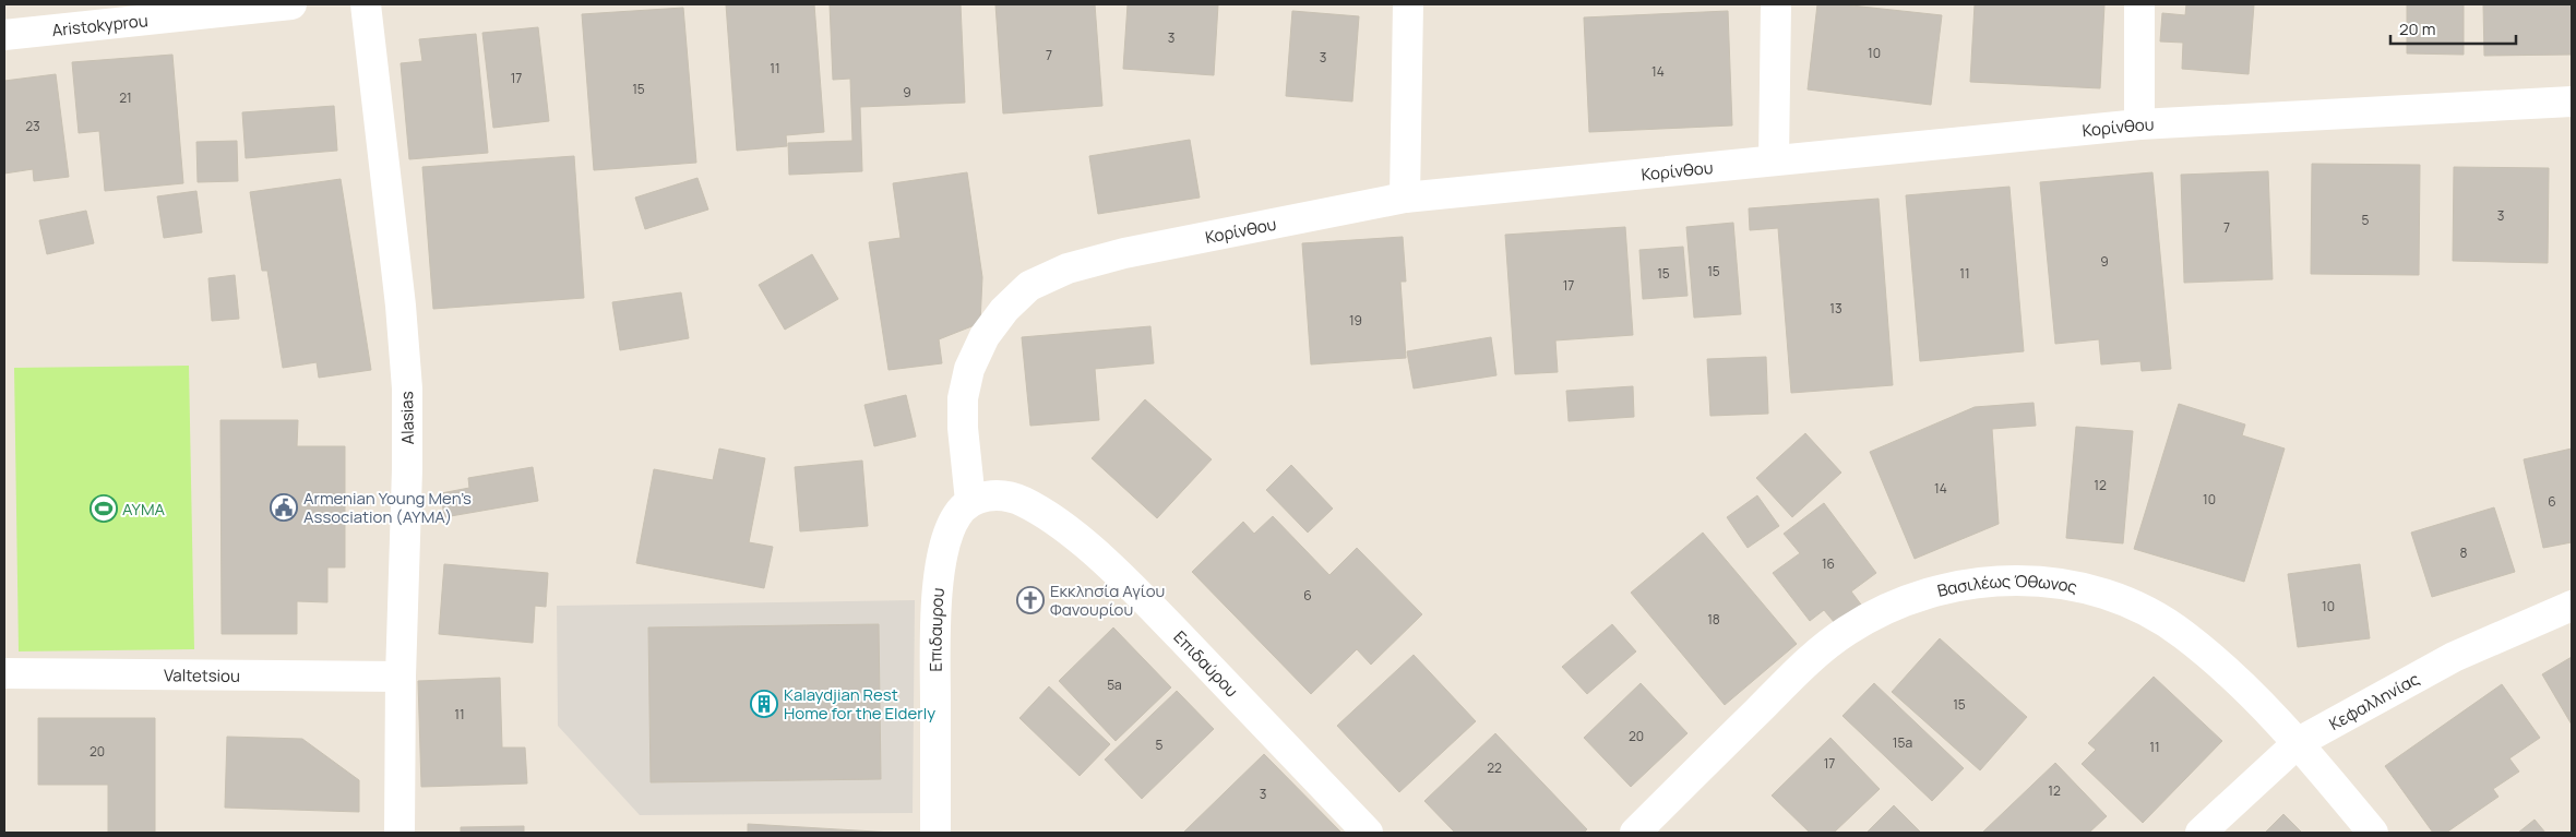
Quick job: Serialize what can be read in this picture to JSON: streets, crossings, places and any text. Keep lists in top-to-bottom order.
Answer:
{
  "streets": {
    "street": [
      "Aristokyprou",
      "Κορίνθου",
      "Alasias",
      "Βασιλέως Όθωνος",
      "Επιδαυρου",
      "Επιδαύρου",
      "Valtetsiou",
      "Κεφαλληνίας"
    ]
  },
  "crossings": [
    ["Κορίνθου", "Επιδαυρου"],
    ["Κορίνθου", "Επιδαύρου"],
    ["Alasias", "Valtetsiou"],
    ["Βασιλέως Όθωνος", "Κεφαλληνίας"],
    ["Επιδαυρου", "Επιδαύρου"]
  ],
  "places": {
    "public building": ["Armenian Young Men’s Association (AYMA)"],
    "sports": ["ΑΥΜΑ"],
    "church": ["Εκκλησία Αγίου Φανουρίου"],
    "building": ["Kalaydjian Rest Home for the Elderly"]
  },
  "house_numbers": [
    "3",
    "10",
    "7",
    "3",
    "11",
    "14",
    "17",
    "15",
    "9",
    "21",
    "23",
    "3",
    "5",
    "7",
    "9",
    "15",
    "15",
    "11",
    "17",
    "13",
    "19",
    "12",
    "14",
    "10",
    "6",
    "8",
    "16",
    "6",
    "10",
    "18",
    "5a",
    "15",
    "11",
    "20",
    "15a",
    "5",
    "11",
    "20",
    "17",
    "22",
    "12",
    "3"
  ],
  "scale_bar": "20 m"
}
